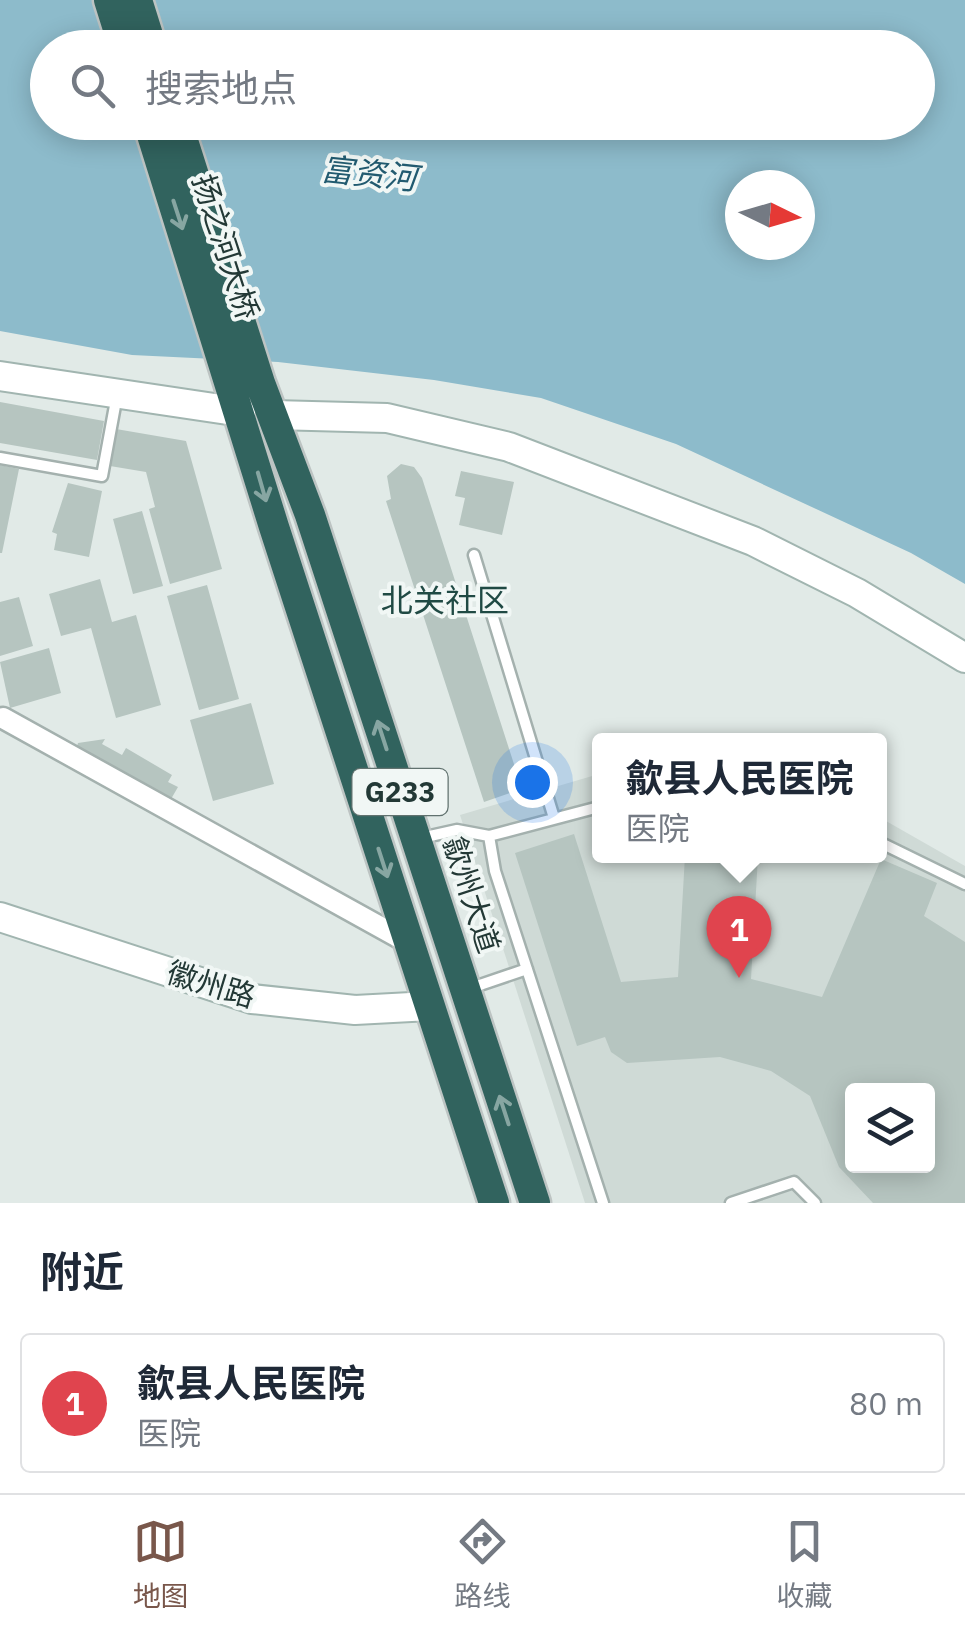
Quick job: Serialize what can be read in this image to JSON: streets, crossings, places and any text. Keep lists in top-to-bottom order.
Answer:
{
  "streets": {
    "highway": ["扬之河大桥", "G233", "歙州大道"],
    "street": ["徽州路"]
  },
  "crossings": [
    ["扬之河大桥", "G233"],
    ["扬之河大桥", "歙州大道"],
    ["G233", "歙州大道"],
    ["G233", "徽州路"]
  ],
  "districts": ["北关社区"],
  "water": ["富资河"],
  "north": "right",
  "page": {
    "search": "搜索地点",
    "popup": ["歙县人民医院", "医院"],
    "pins": "1",
    "heading": "附近",
    "list": [
      {
        "mark": "1",
        "name": "歙县人民医院",
        "note": "医院",
        "value": "80 m"
      }
    ],
    "nav": ["地图", "路线", "收藏"]
  }
}
